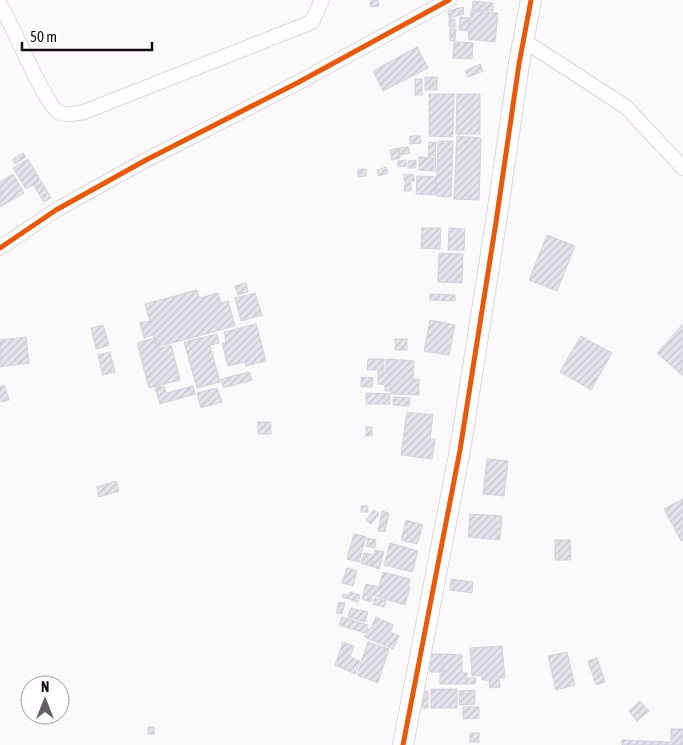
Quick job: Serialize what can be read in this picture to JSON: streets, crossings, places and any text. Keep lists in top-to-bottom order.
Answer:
{
  "scale_bar": "50 m",
  "north": "top"
}
